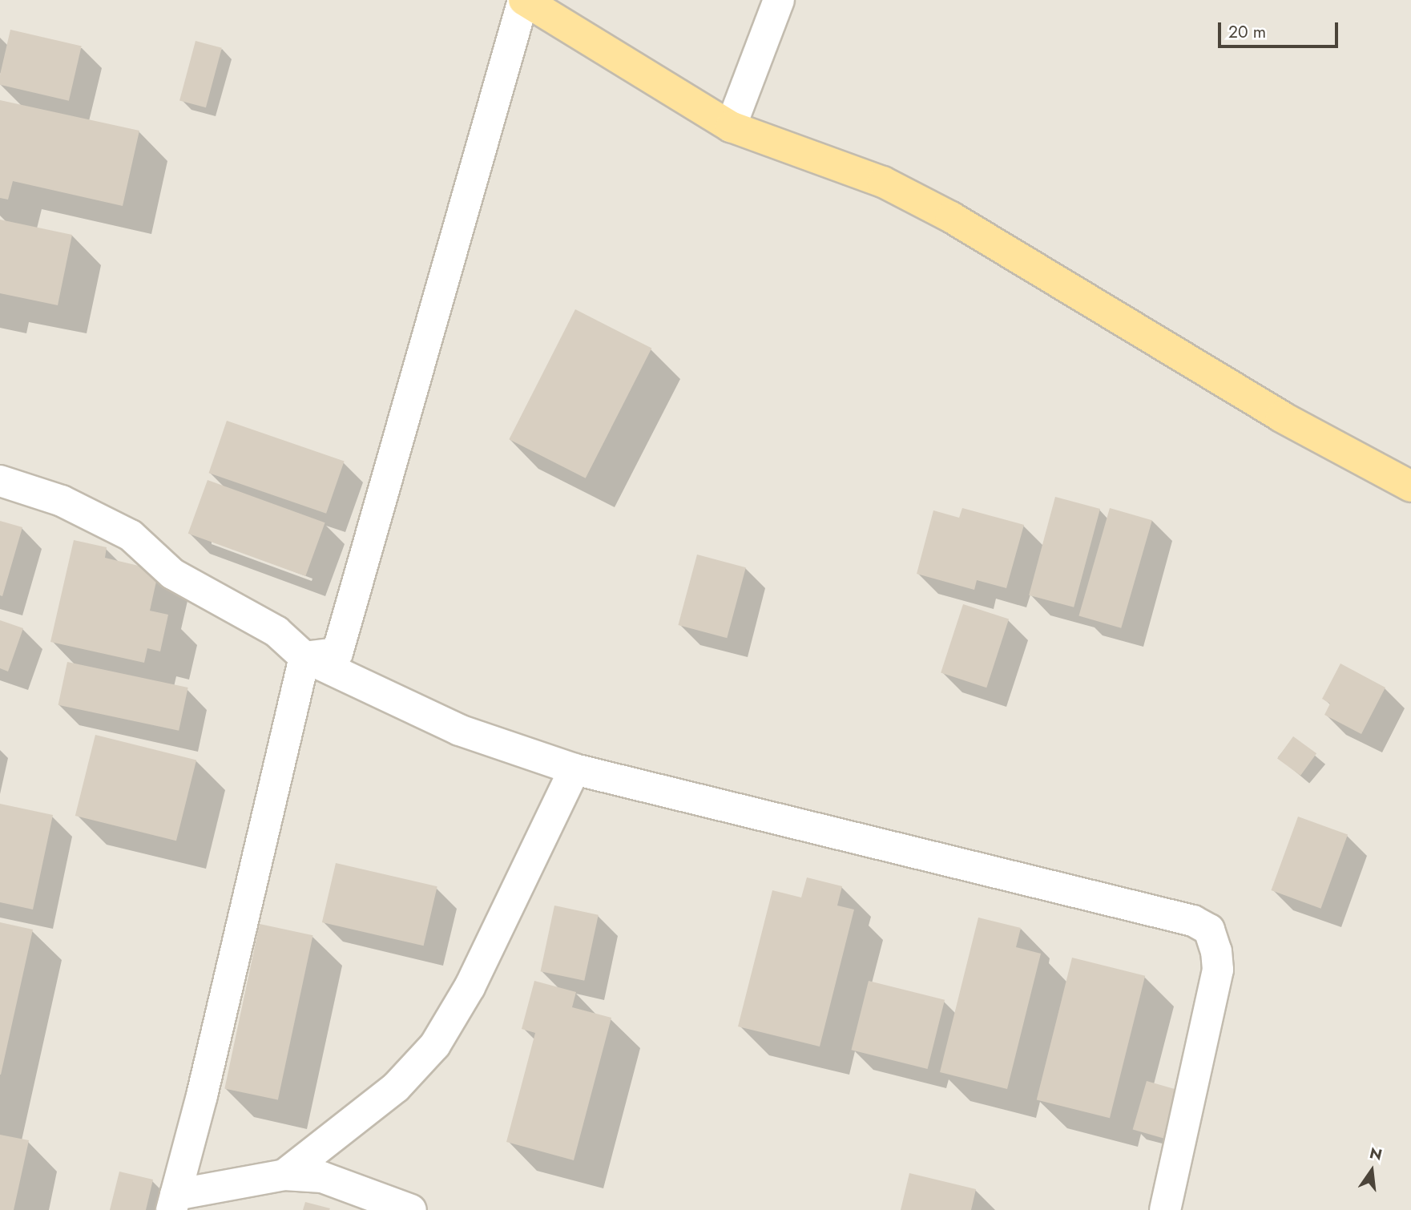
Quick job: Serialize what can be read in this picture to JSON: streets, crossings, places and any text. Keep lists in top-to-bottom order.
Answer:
{
  "scale_bar": "20 m",
  "north": "top"
}
